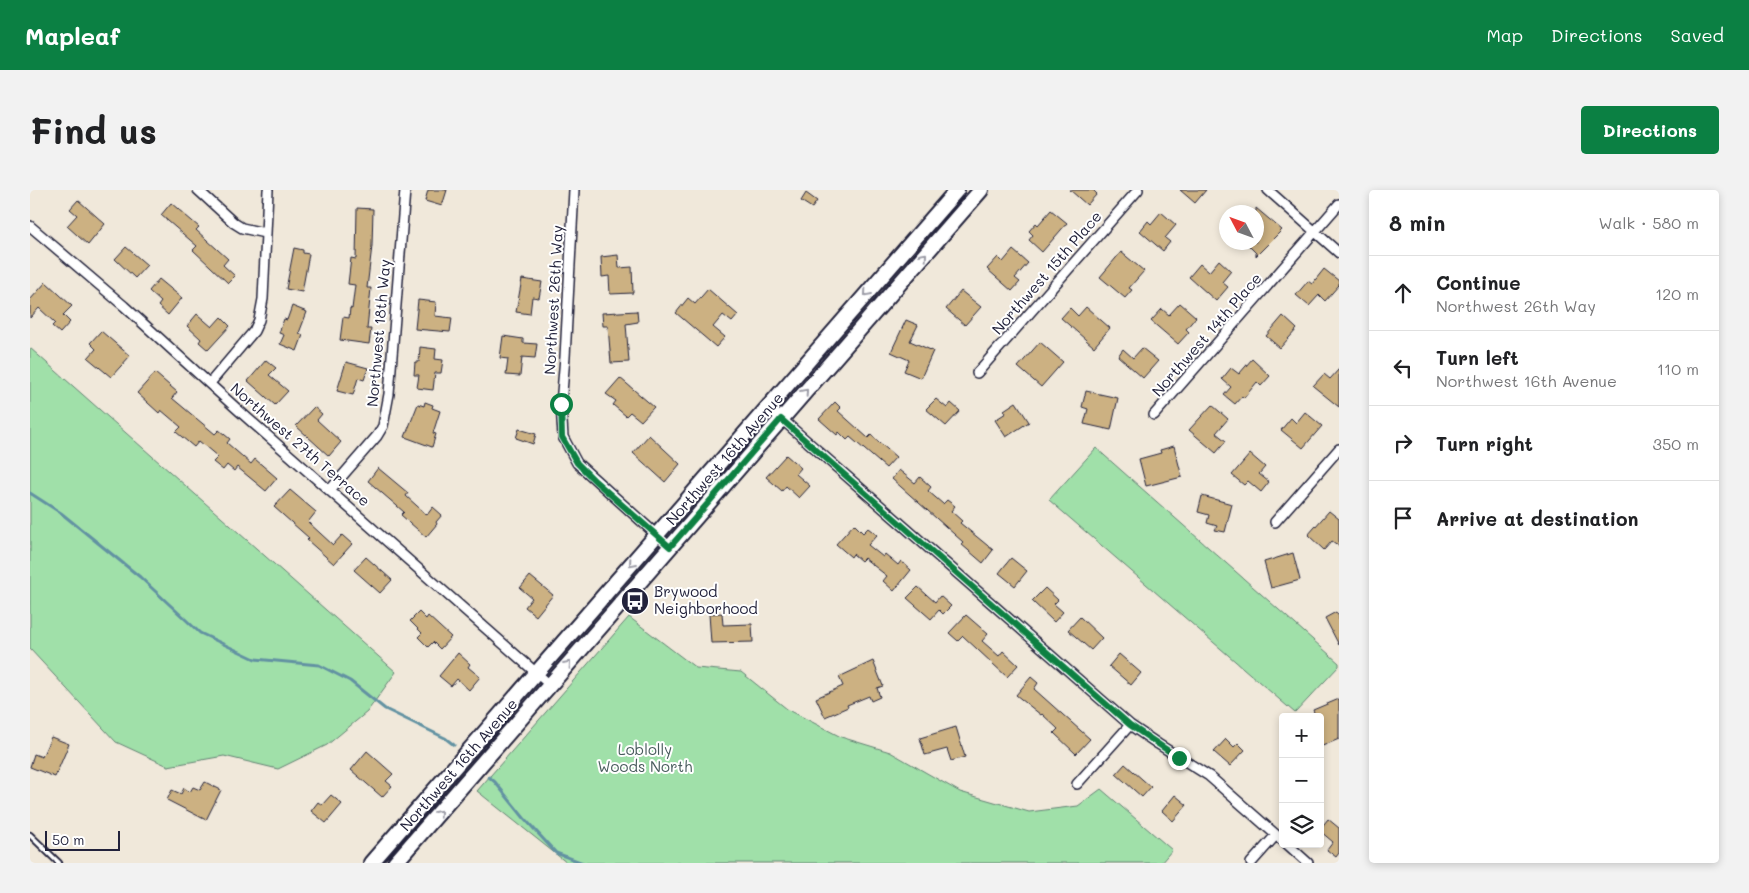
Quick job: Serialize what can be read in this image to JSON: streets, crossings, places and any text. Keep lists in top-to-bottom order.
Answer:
{
  "streets": {
    "main road": ["Northwest 16th Avenue"],
    "street": [
      "Northwest 15th Place",
      "Northwest 26th Way",
      "Northwest 18th Way",
      "Northwest 14th Place",
      "Northwest 27th Terrace"
    ]
  },
  "crossings": [
    ["Northwest 26th Way", "Northwest 16th Avenue"],
    ["Northwest 18th Way", "Northwest 27th Terrace"],
    ["Northwest 27th Terrace", "Northwest 16th Avenue"]
  ],
  "parks": ["Loblolly Woods North"],
  "places": {
    "bus stop": ["Brywood Neighborhood"]
  },
  "scale_bar": "50 m",
  "north": "top left",
  "page": {
    "header": "Mapleaf",
    "nav": ["Map", "Directions", "Saved"],
    "buttons": "Directions",
    "title": "Find us",
    "heading": ["8 min", "Walk · 580 m"],
    "list": [
      ["Continue", "Northwest 26th Way", "120 m"],
      ["Turn left", "Northwest 16th Avenue", "110 m"],
      ["Turn right", "350 m"],
      "Arrive at destination"
    ],
    "map_buttons": ["+", "−"],
    "scale": "50 m"
  }
}
